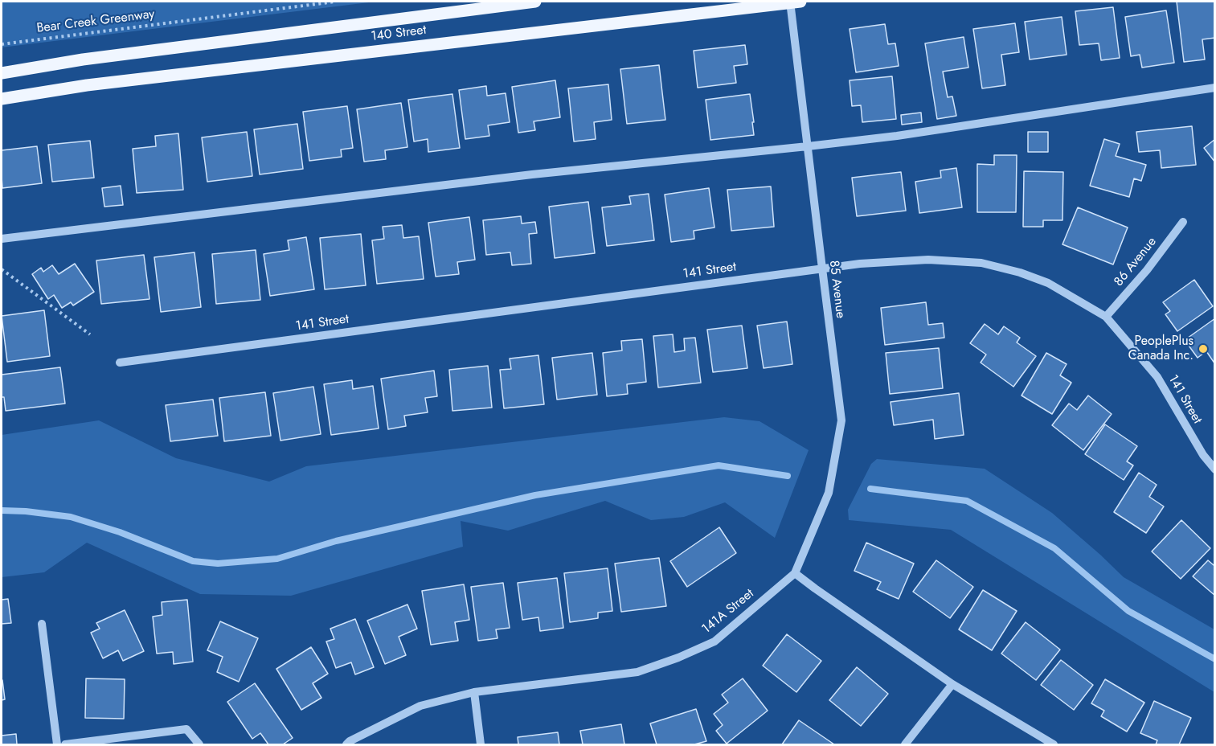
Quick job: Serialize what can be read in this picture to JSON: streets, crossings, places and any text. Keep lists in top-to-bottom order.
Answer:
{
  "streets": {
    "main road": ["140 Street"],
    "street": [
      "86 Avenue",
      "141 Street",
      "85 Avenue",
      "141A Street"
    ],
    "path": ["Bear Creek Greenway"]
  },
  "crossings": [
    ["140 Street", "85 Avenue"],
    ["86 Avenue", "141 Street"],
    ["141 Street", "85 Avenue"],
    ["85 Avenue", "141A Street"]
  ],
  "places": ["PeoplePlus Canada Inc."]
}
